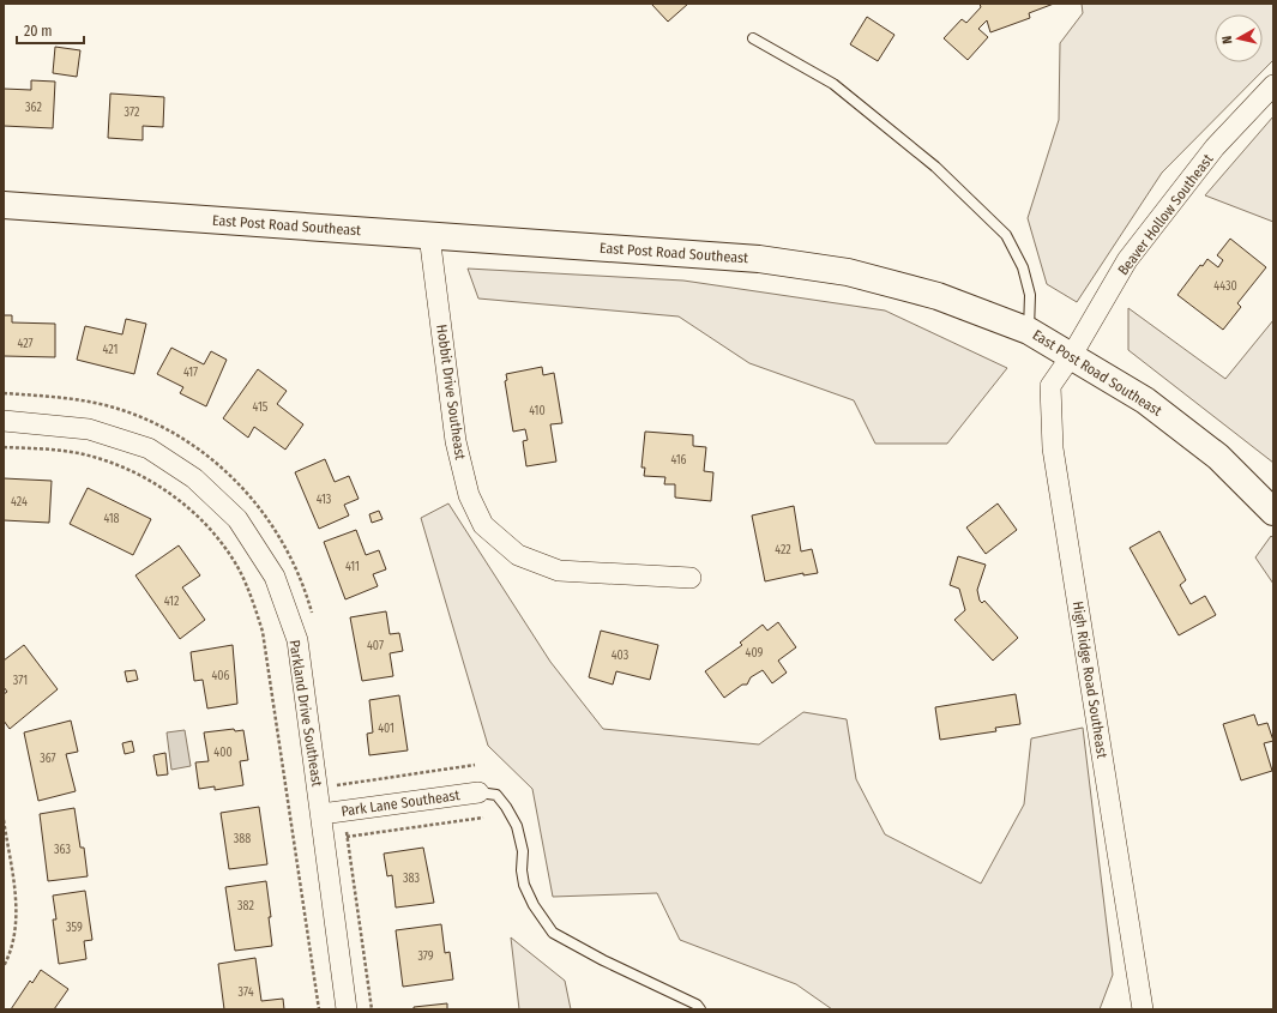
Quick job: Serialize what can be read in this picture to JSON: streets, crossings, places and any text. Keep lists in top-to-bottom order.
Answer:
{
  "streets": {
    "main road": ["East Post Road Southeast"],
    "street": [
      "Beaver Hollow Southeast",
      "Hobbit Drive Southeast",
      "High Ridge Road Southeast",
      "Parkland Drive Southeast",
      "Park Lane Southeast"
    ]
  },
  "crossings": [
    ["Beaver Hollow Southeast", "East Post Road Southeast"],
    ["Beaver Hollow Southeast", "High Ridge Road Southeast"],
    ["East Post Road Southeast", "Hobbit Drive Southeast"],
    ["East Post Road Southeast", "High Ridge Road Southeast"],
    ["Parkland Drive Southeast", "Park Lane Southeast"]
  ],
  "house_numbers": [
    "362",
    "372",
    "4430",
    "427",
    "421",
    "417",
    "415",
    "410",
    "416",
    "413",
    "424",
    "418",
    "422",
    "411",
    "412",
    "407",
    "409",
    "403",
    "406",
    "371",
    "401",
    "400",
    "367",
    "388",
    "363",
    "383",
    "382",
    "359",
    "379",
    "374"
  ],
  "scale_bar": "20 m",
  "north": "left"
}
